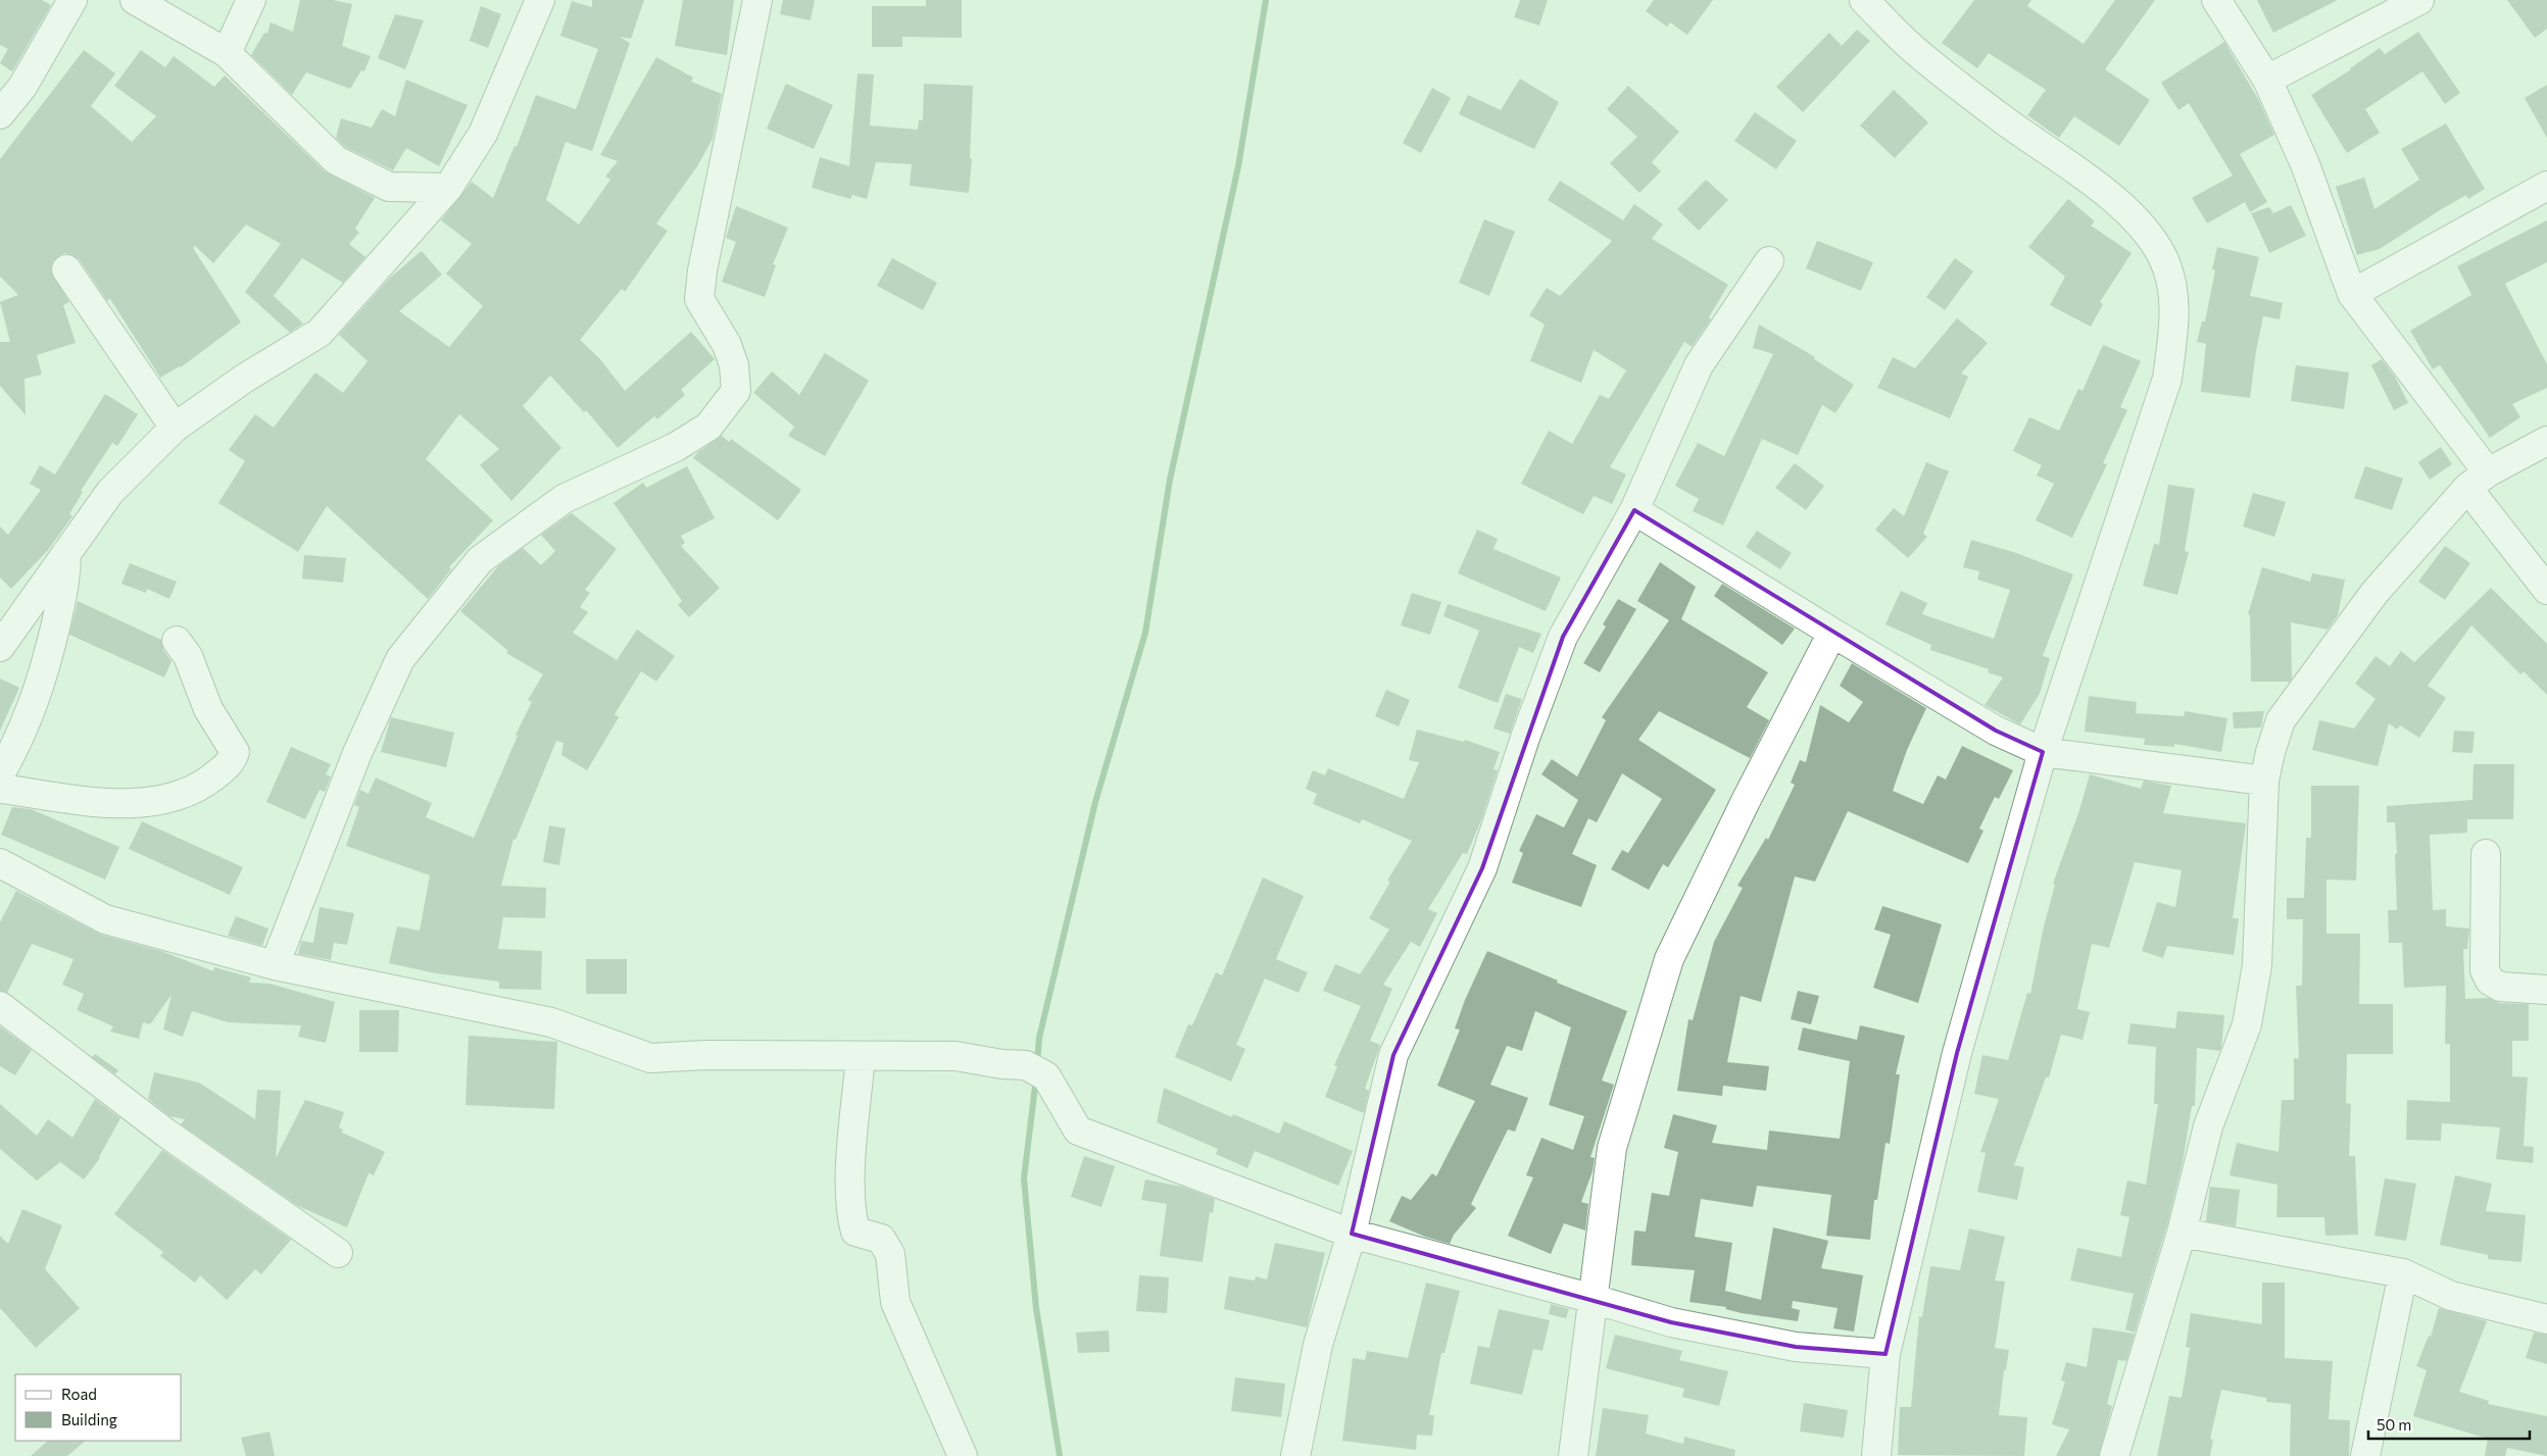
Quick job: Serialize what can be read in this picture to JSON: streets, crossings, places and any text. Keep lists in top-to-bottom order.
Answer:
{
  "legend": ["Road", "Building"],
  "scale_bar": "50 m"
}
